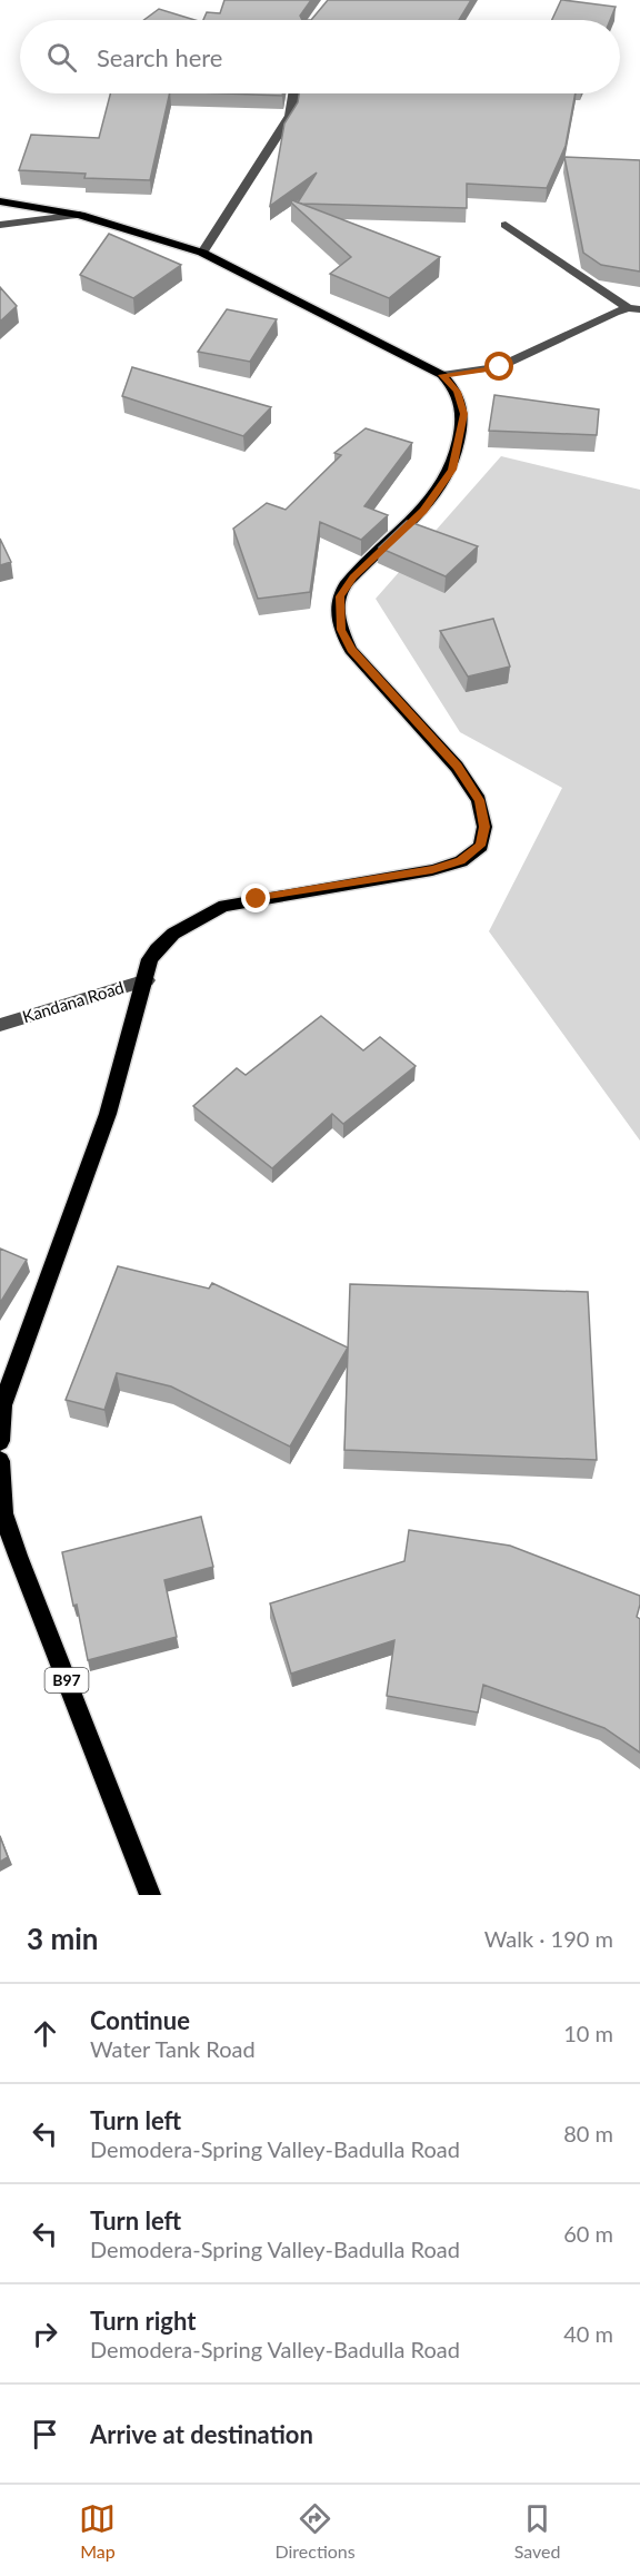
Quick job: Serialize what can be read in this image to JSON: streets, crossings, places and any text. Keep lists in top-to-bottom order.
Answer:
{
  "streets": {
    "main road": ["B97"],
    "street": ["Kandana Road"]
  },
  "page": {
    "search": "Search here",
    "heading": ["3 min", "Walk · 190 m"],
    "list": [
      ["Continue", "Water Tank Road", "10 m"],
      ["Turn left", "Demodera-Spring Valley-Badulla Road", "80 m"],
      ["Turn left", "Demodera-Spring Valley-Badulla Road", "60 m"],
      ["Turn right", "Demodera-Spring Valley-Badulla Road", "40 m"],
      "Arrive at destination"
    ],
    "nav": ["Map", "Directions", "Saved"]
  }
}
